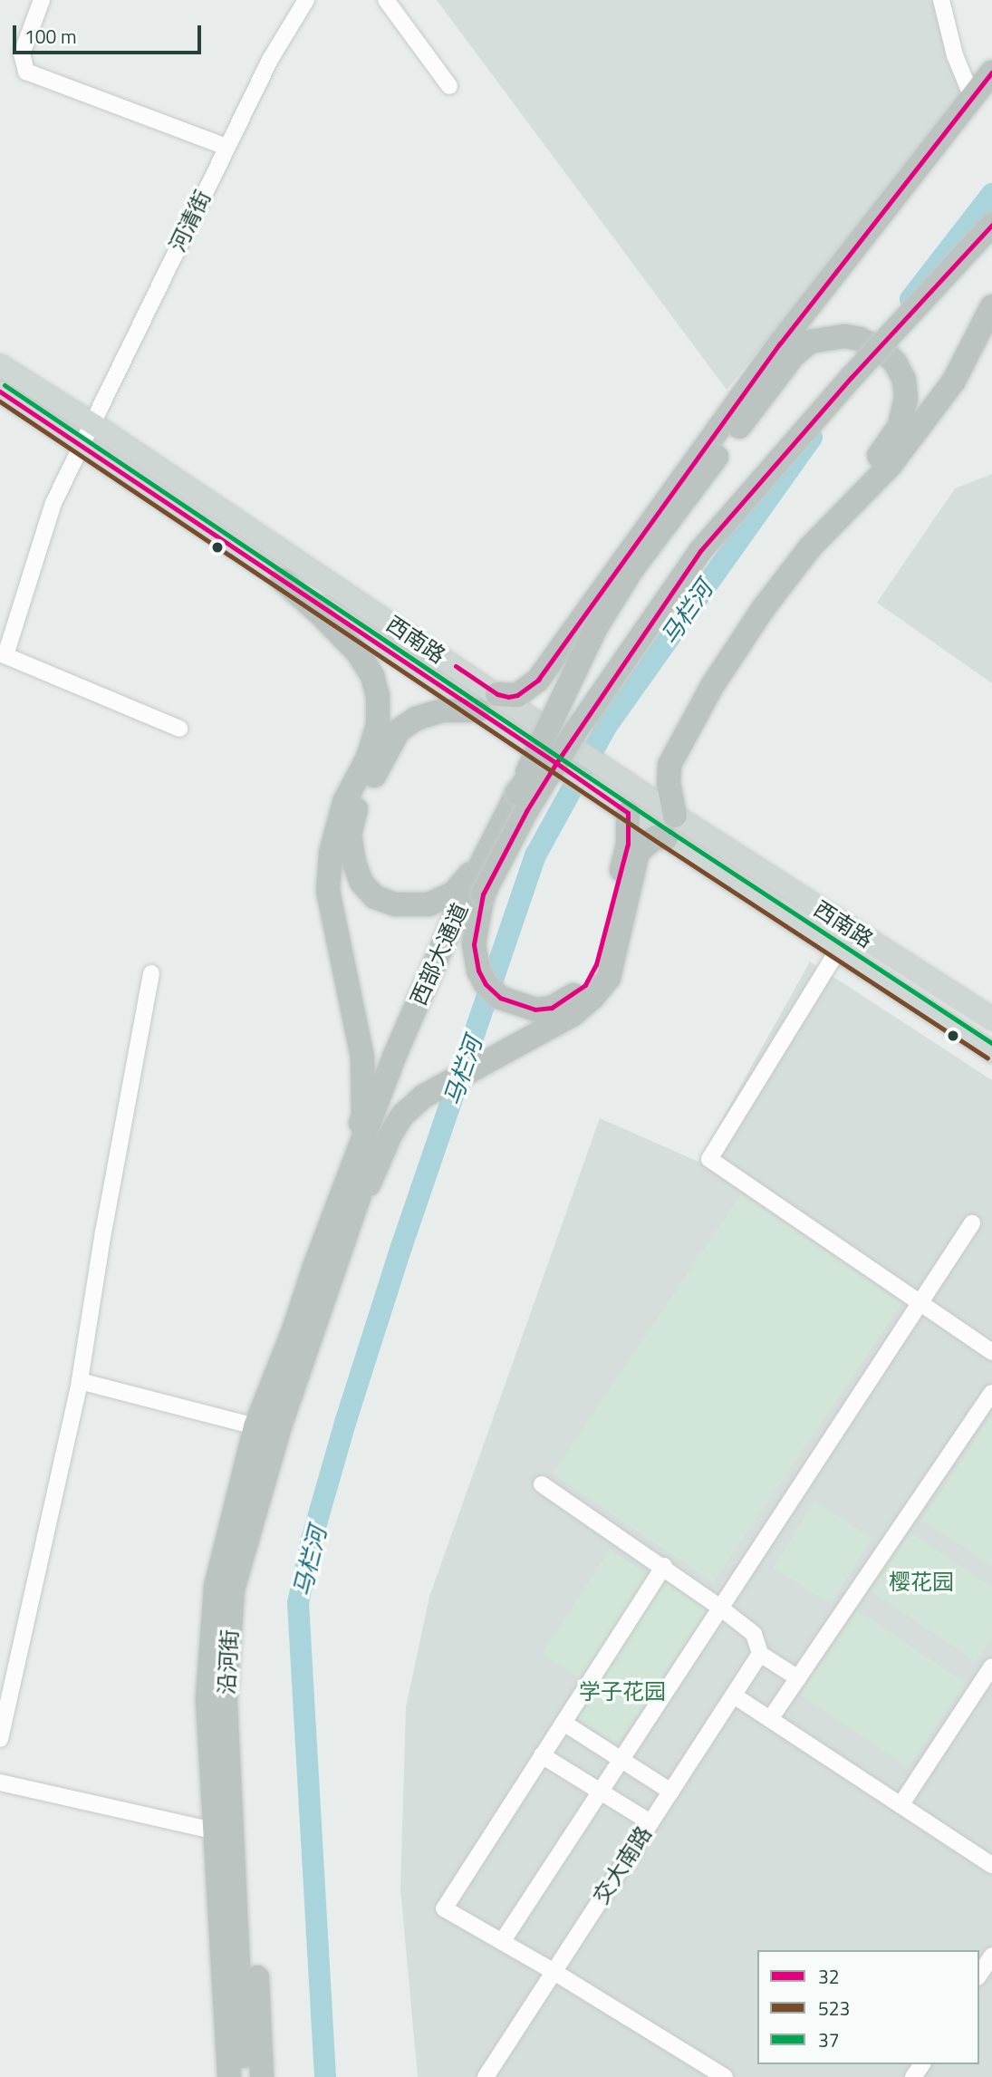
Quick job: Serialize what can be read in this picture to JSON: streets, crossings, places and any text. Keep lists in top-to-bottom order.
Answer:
{
  "streets": {
    "highway": ["西部大通道", "沿河街"],
    "main road": ["西南路"],
    "street": ["河清街", "交大南路"]
  },
  "crossings": [
    ["河清街", "西南路"],
    ["西部大通道", "沿河街"]
  ],
  "water": ["马栏河"],
  "parks": ["樱花园", "学子花园"],
  "lines": ["transit line 32", "transit line 37", "transit line 523"],
  "legend": ["32", "523", "37"],
  "scale_bar": "100 m"
}
